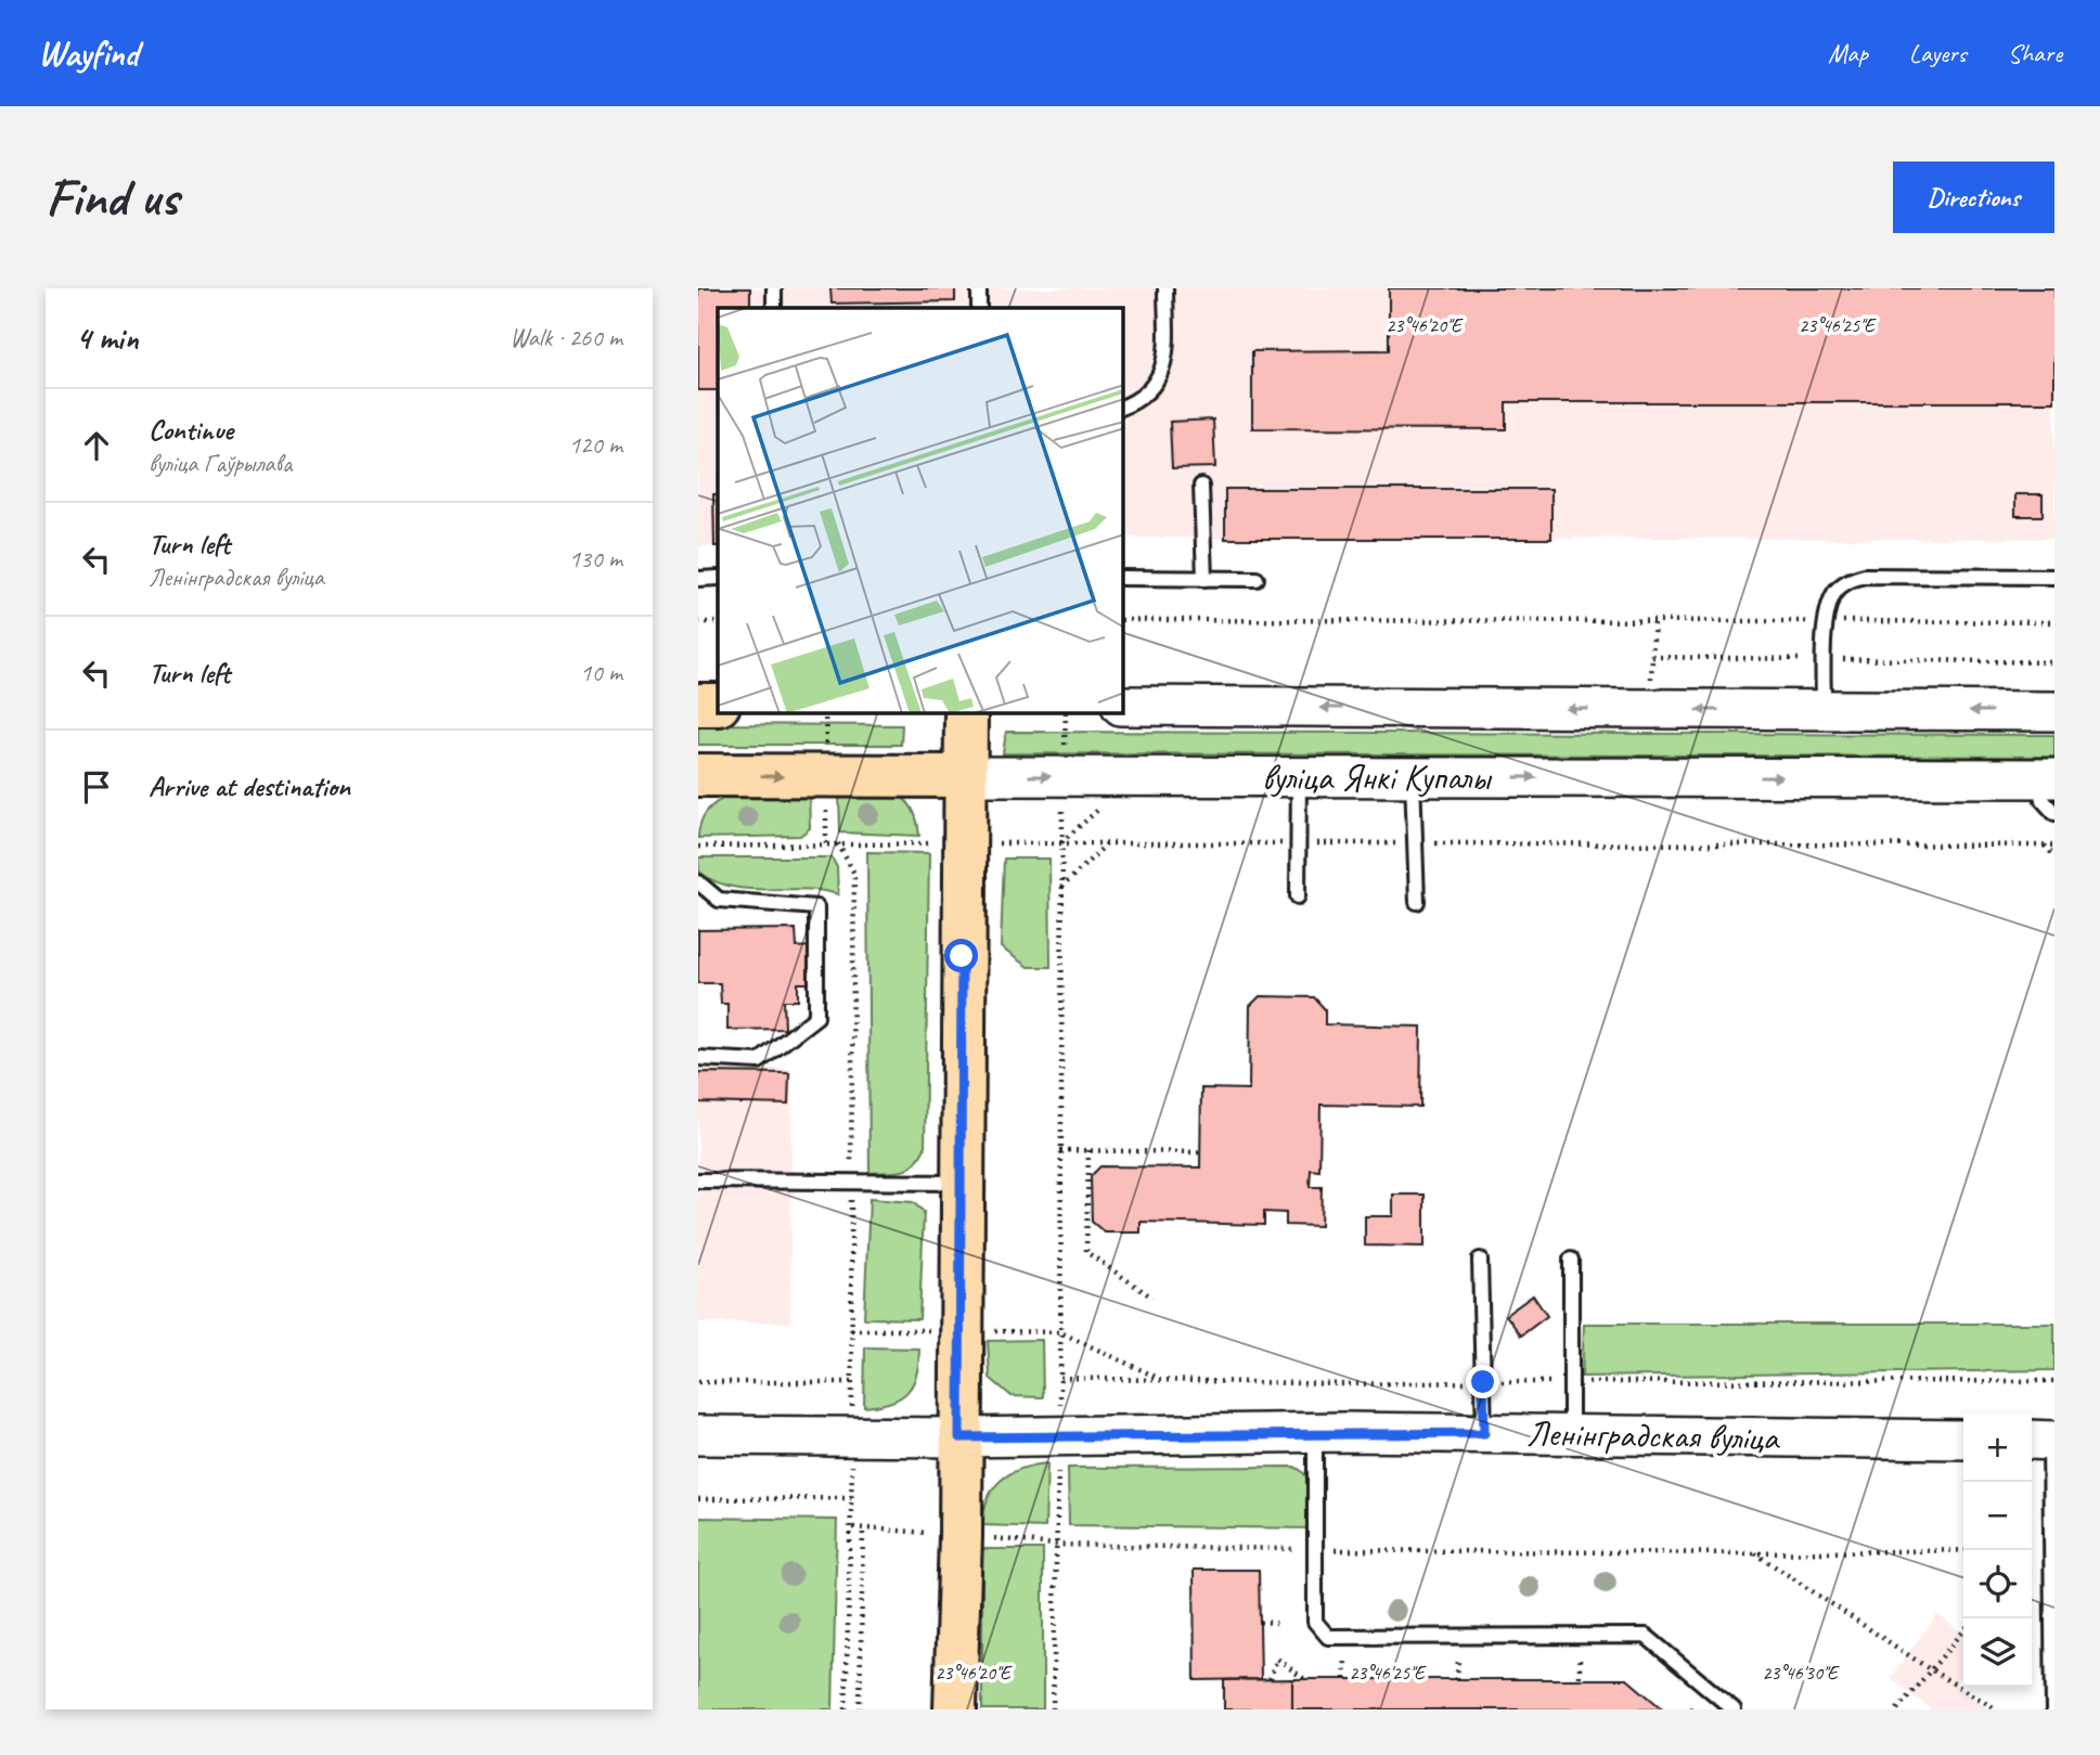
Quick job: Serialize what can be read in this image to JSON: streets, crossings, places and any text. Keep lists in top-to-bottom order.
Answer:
{
  "streets": {
    "main road": ["вуліца Янкі Купалы", "Ленінградская вуліца"]
  },
  "page": {
    "header": "Wayfind",
    "nav": ["Map", "Layers", "Share"],
    "buttons": "Directions",
    "title": "Find us",
    "heading": ["4 min", "Walk · 260 m"],
    "list": [
      ["Continue", "вуліца Гаўрылава", "120 m"],
      ["Turn left", "Ленінградская вуліца", "130 m"],
      ["Turn left", "10 m"],
      "Arrive at destination"
    ],
    "map_buttons": ["+", "−"]
  },
  "coordinates": ["23°46'20\"E", "23°46'25\"E", "23°46'30\"E"]
}
